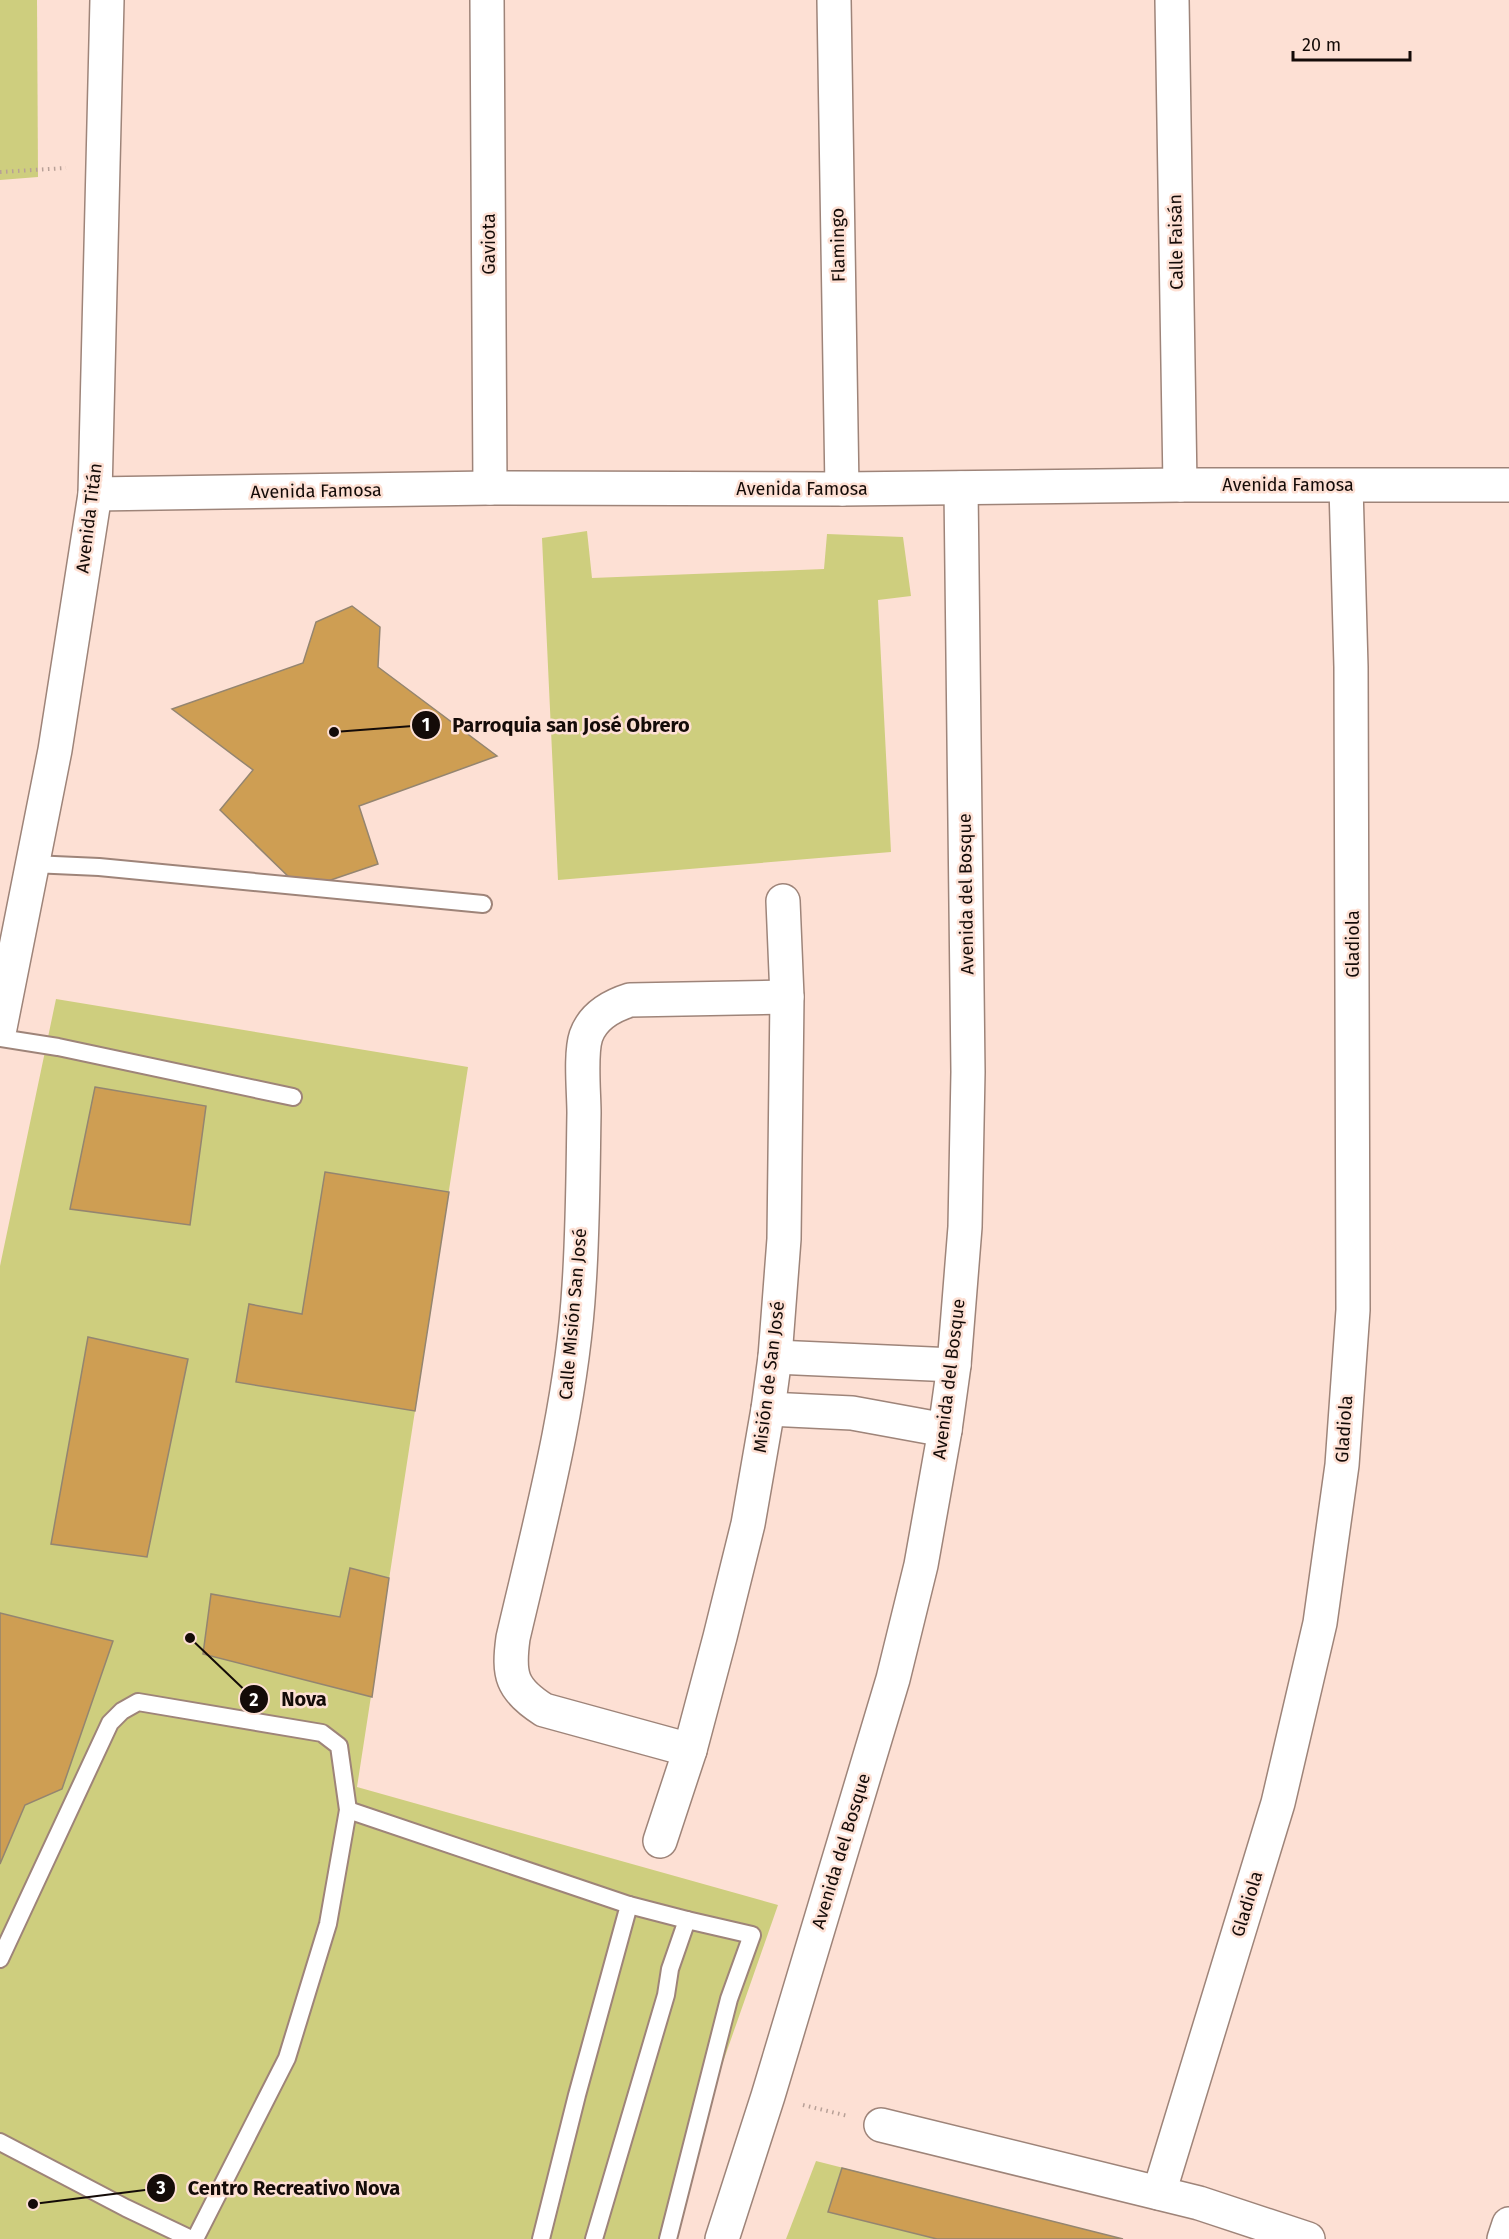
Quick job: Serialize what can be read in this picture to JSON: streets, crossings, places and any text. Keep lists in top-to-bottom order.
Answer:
{
  "streets": {
    "street": [
      "Calle Faisán",
      "Gaviota",
      "Flamingo",
      "Avenida Famosa",
      "Avenida Titán",
      "Avenida del Bosque",
      "Gladiola",
      "Calle Misión San José",
      "Misión de San José"
    ]
  },
  "crossings": [
    ["Calle Faisán", "Avenida Famosa"],
    ["Gaviota", "Avenida Famosa"],
    ["Flamingo", "Avenida Famosa"],
    ["Avenida Famosa", "Avenida Titán"],
    ["Avenida Famosa", "Avenida del Bosque"],
    ["Avenida Famosa", "Gladiola"],
    ["Calle Misión San José", "Misión de San José"]
  ],
  "places": ["Parroquia san José Obrero", "Nova", "Centro Recreativo Nova"],
  "scale_bar": "20 m"
}
